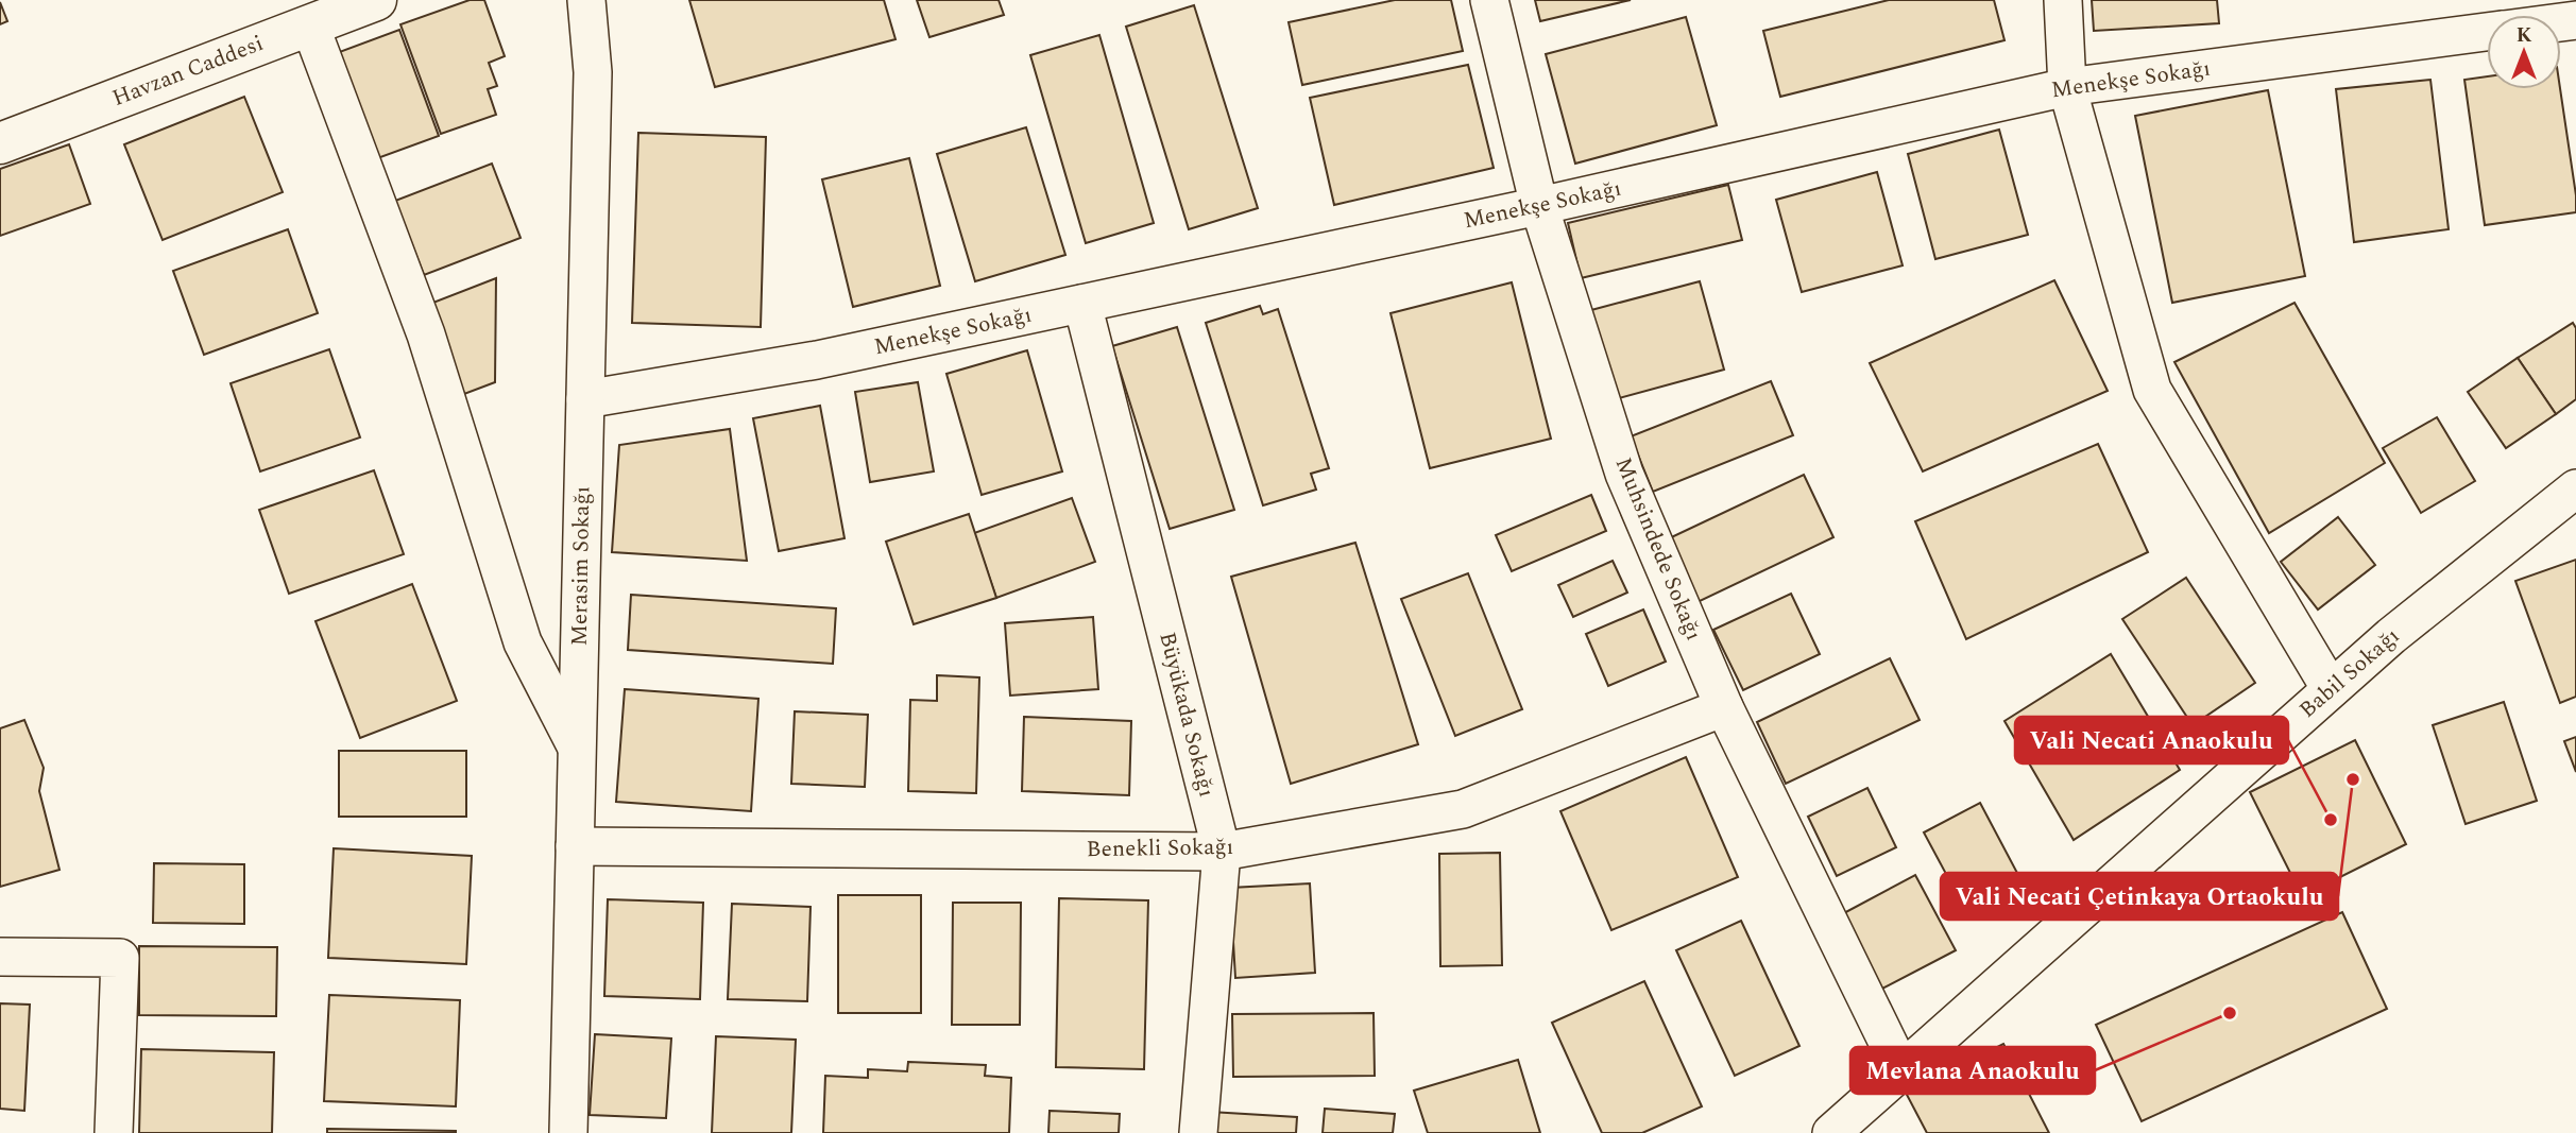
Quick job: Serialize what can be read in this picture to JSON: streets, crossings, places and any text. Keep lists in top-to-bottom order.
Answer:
{
  "streets": {
    "street": [
      "Havzan Caddesi",
      "Menekşe Sokağı",
      "Muhsindede Sokağı",
      "Merasim Sokağı",
      "Babil Sokağı",
      "Büyükada Sokağı",
      "Benekli Sokağı"
    ]
  },
  "crossings": [
    ["Menekşe Sokağı", "Muhsindede Sokağı"],
    ["Menekşe Sokağı", "Merasim Sokağı"],
    ["Menekşe Sokağı", "Büyükada Sokağı"],
    ["Muhsindede Sokağı", "Babil Sokağı"],
    ["Muhsindede Sokağı", "Benekli Sokağı"],
    ["Merasim Sokağı", "Benekli Sokağı"],
    ["Büyükada Sokağı", "Benekli Sokağı"]
  ],
  "places": ["Vali Necati Çetinkaya Ortaokulu", "Vali Necati Anaokulu", "Mevlana Anaokulu"],
  "north": "top"
}
